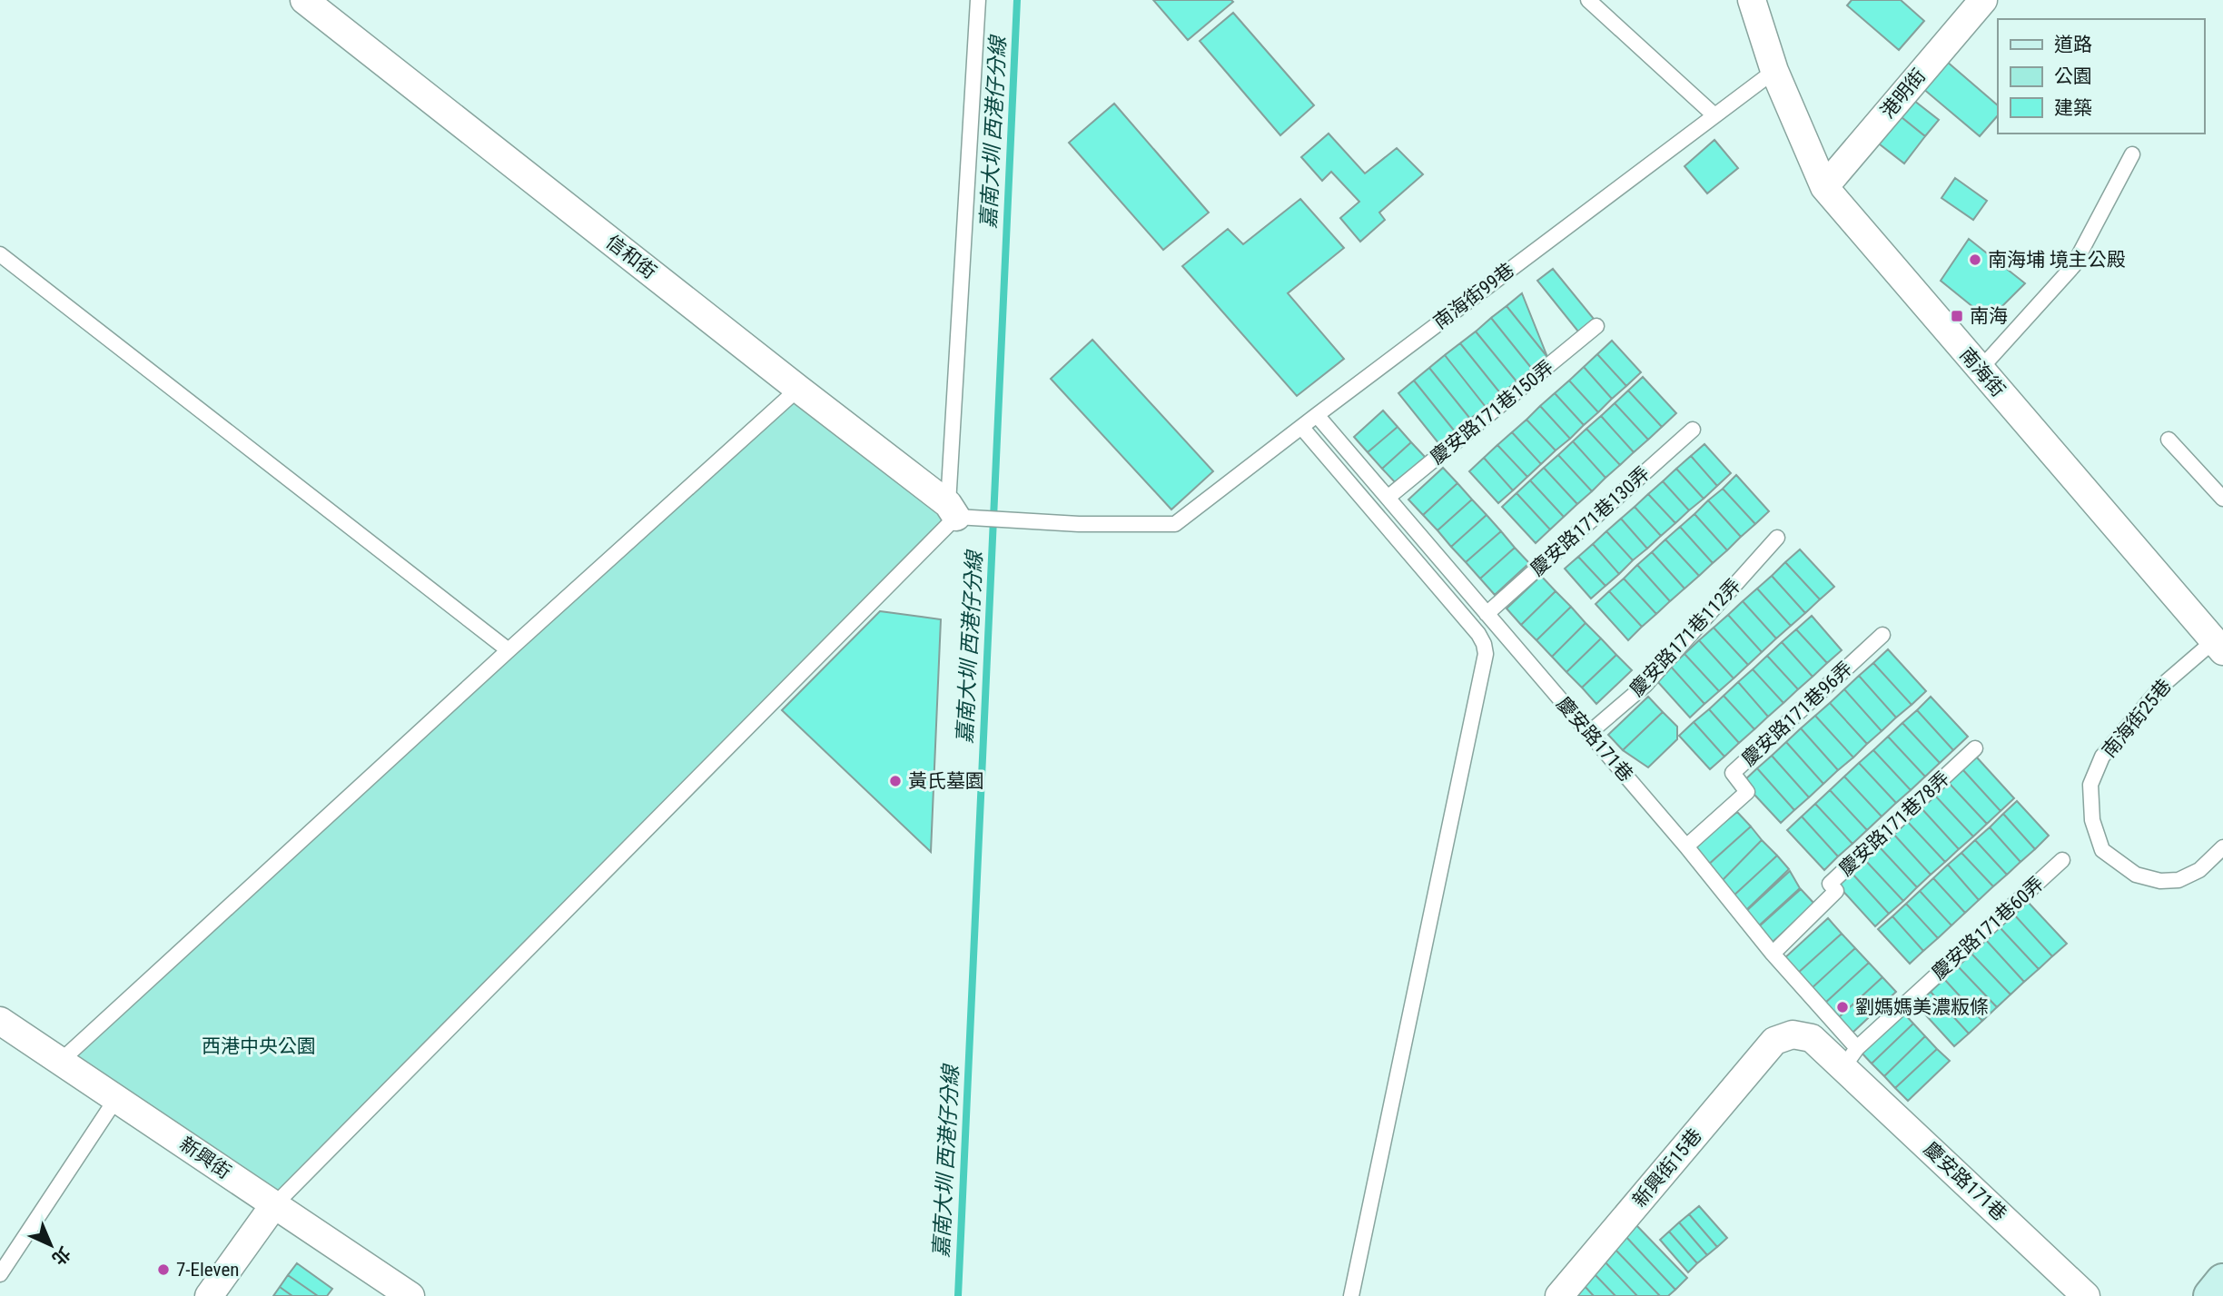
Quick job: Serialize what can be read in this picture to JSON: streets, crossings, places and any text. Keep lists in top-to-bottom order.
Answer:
{
  "streets": {
    "street": [
      "港明街",
      "信和街",
      "南海街",
      "慶安路171巷",
      "新興街",
      "新興街15巷"
    ],
    "lane": [
      "南海街99巷",
      "慶安路171巷150弄",
      "慶安路171巷130弄",
      "慶安路171巷112弄",
      "慶安路171巷96弄",
      "南海街25巷",
      "慶安路171巷78弄",
      "慶安路171巷60弄"
    ]
  },
  "crossings": [
    ["港明街", "南海街"],
    ["信和街", "南海街99巷"],
    ["南海街99巷", "南海街"],
    ["南海街99巷", "慶安路171巷"],
    ["南海街", "南海街25巷"],
    ["慶安路171巷150弄", "慶安路171巷"],
    ["慶安路171巷130弄", "慶安路171巷"],
    ["慶安路171巷112弄", "慶安路171巷"],
    ["慶安路171巷96弄", "慶安路171巷"],
    ["慶安路171巷", "慶安路171巷78弄"],
    ["慶安路171巷", "慶安路171巷60弄"],
    ["慶安路171巷", "新興街15巷"]
  ],
  "water": ["嘉南大圳 西港仔分線"],
  "parks": ["西港中央公園"],
  "places": {
    "other": [
      "南海埔 境主公殿",
      "黃氏墓園",
      "劉媽媽美濃粄條",
      "7-Eleven"
    ],
    "transit": ["南海"]
  },
  "legend": ["道路", "公園", "建築"],
  "north": "bottom right"
}
